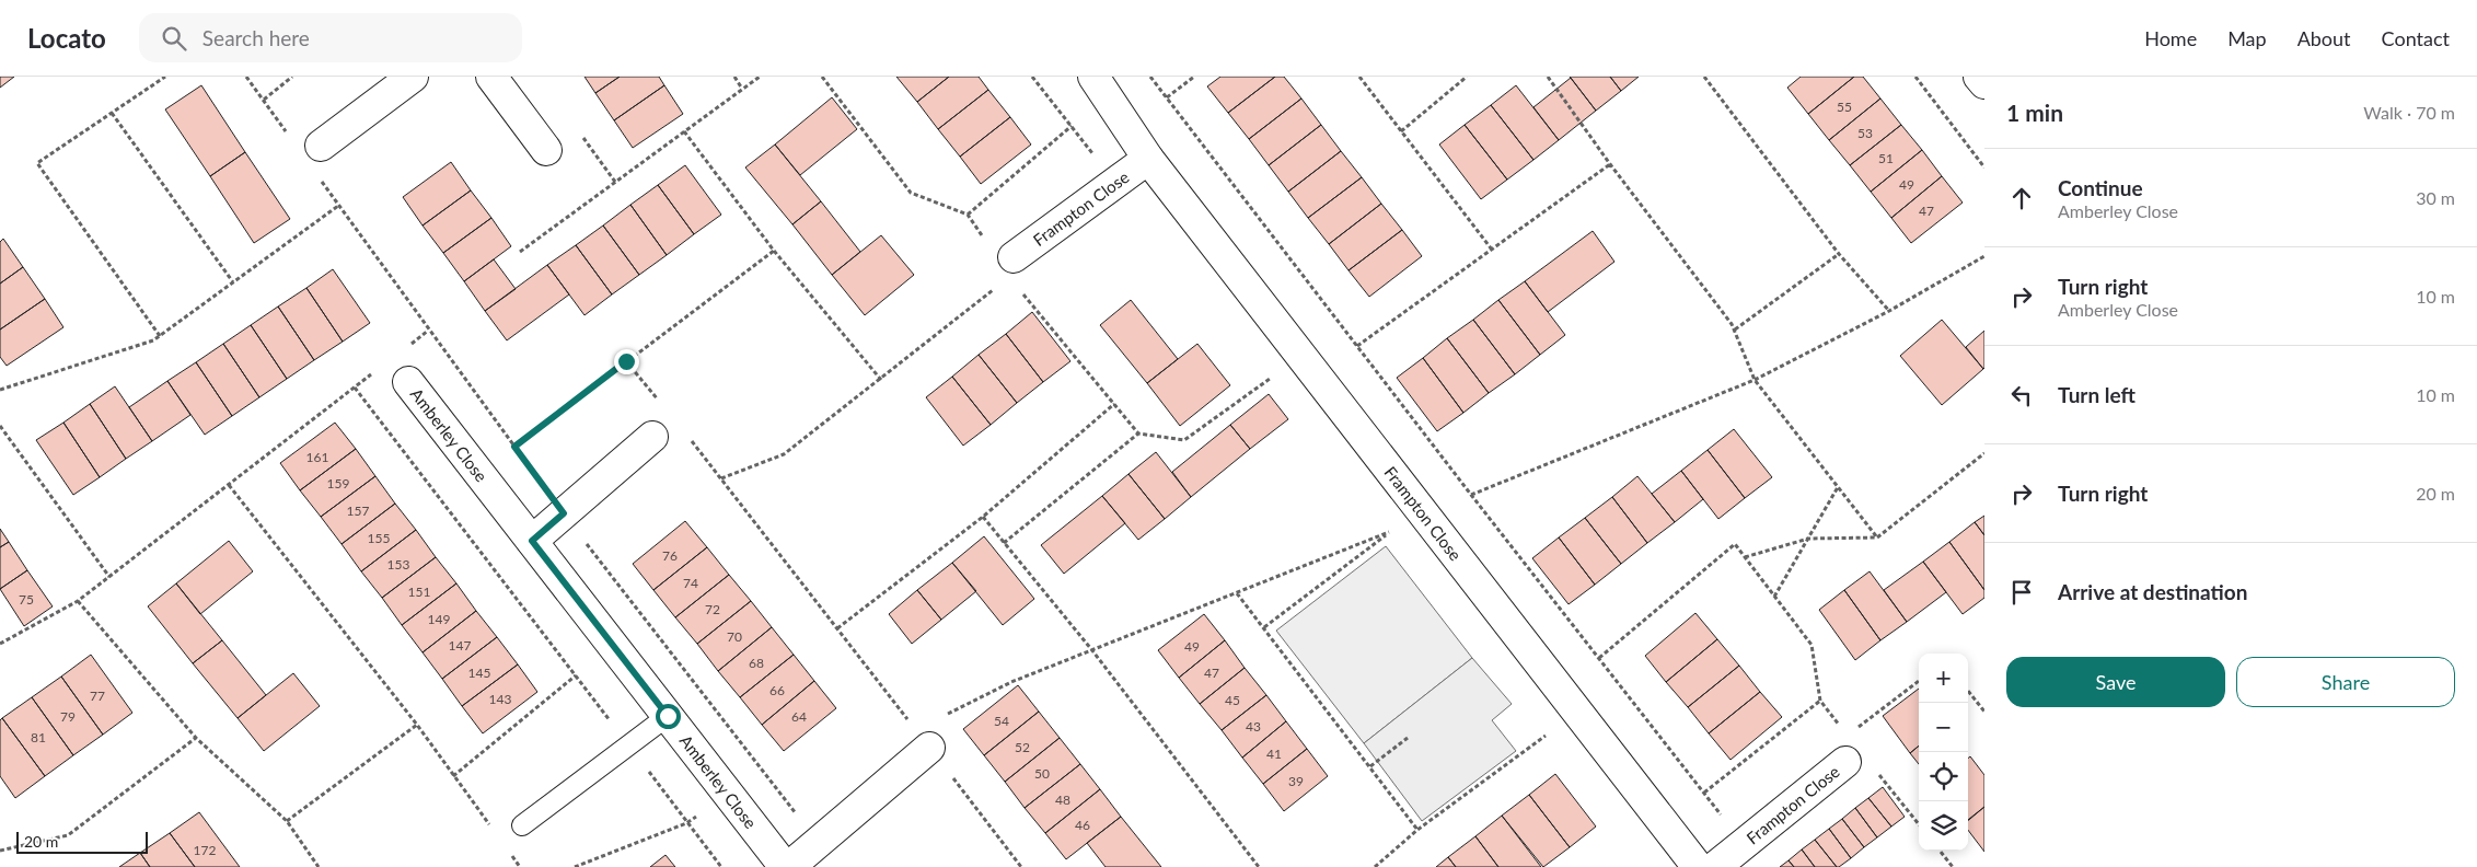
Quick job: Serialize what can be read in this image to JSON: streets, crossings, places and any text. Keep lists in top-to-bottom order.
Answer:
{
  "streets": {
    "street": ["Frampton Close", "Amberley Close"]
  },
  "house_numbers": [
    "55",
    "53",
    "51",
    "49",
    "47",
    "161",
    "159",
    "157",
    "155",
    "76",
    "153",
    "74",
    "151",
    "75",
    "72",
    "149",
    "70",
    "147",
    "49",
    "68",
    "145",
    "47",
    "66",
    "77",
    "143",
    "45",
    "79",
    "64",
    "54",
    "43",
    "81",
    "52",
    "41",
    "50",
    "39",
    "48",
    "46",
    "172"
  ],
  "scale_bar": "20 m",
  "page": {
    "header": "Locato",
    "search": "Search here",
    "nav": [
      "Home",
      "Map",
      "About",
      "Contact"
    ],
    "heading": ["1 min", "Walk · 70 m"],
    "list": [
      ["Continue", "Amberley Close", "30 m"],
      ["Turn right", "Amberley Close", "10 m"],
      ["Turn left", "10 m"],
      ["Turn right", "20 m"],
      "Arrive at destination"
    ],
    "buttons": ["Save", "Share"],
    "map_buttons": ["+", "−"],
    "scale": "20 m"
  }
}
